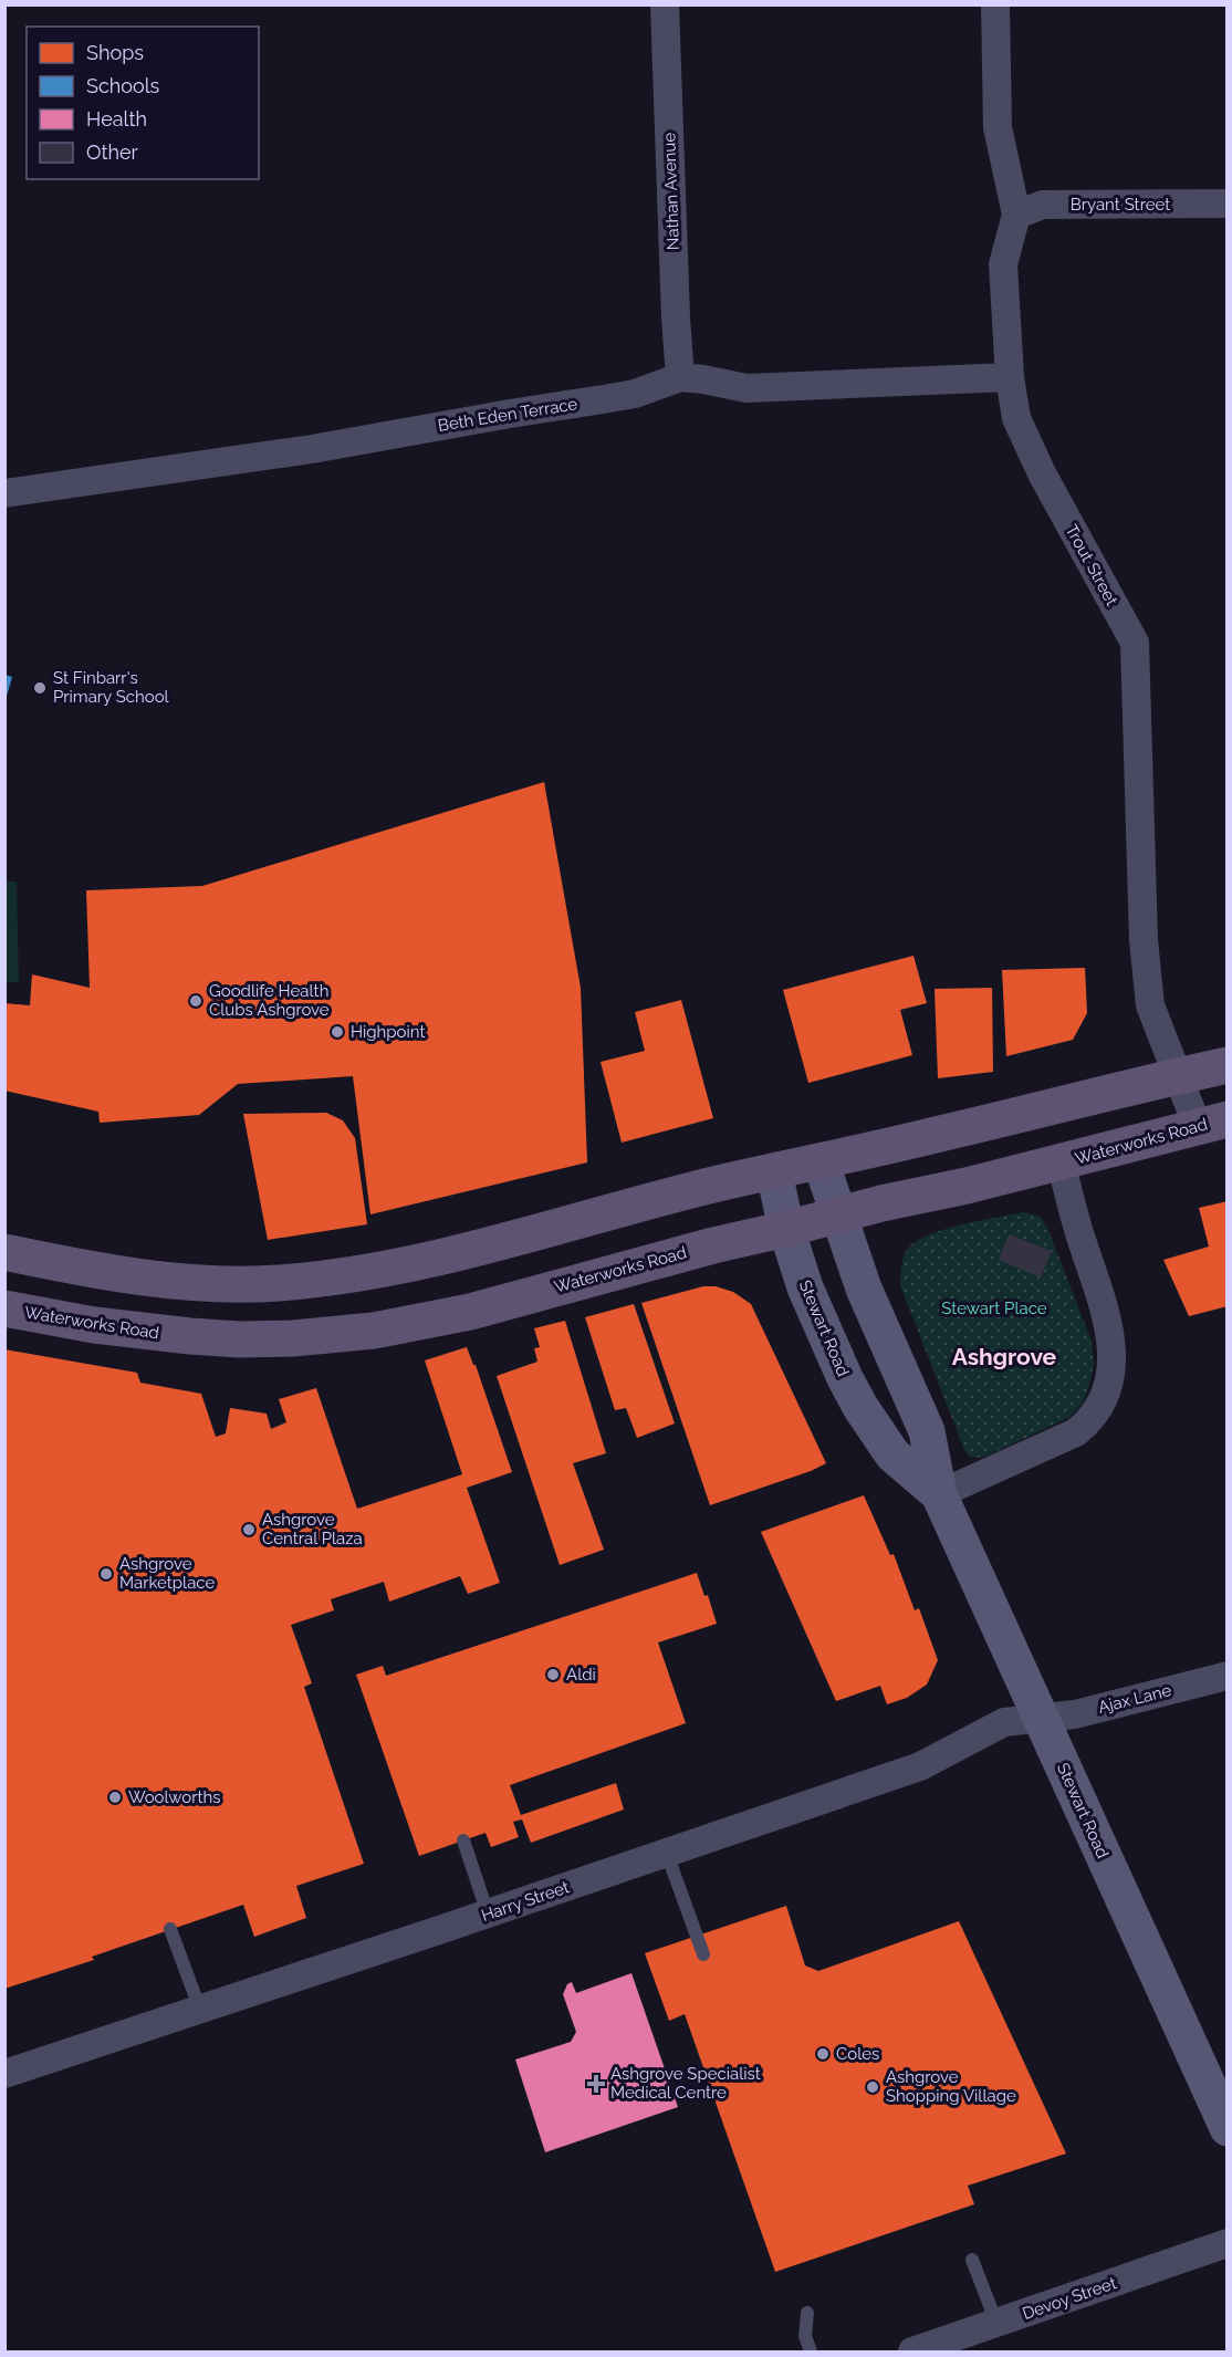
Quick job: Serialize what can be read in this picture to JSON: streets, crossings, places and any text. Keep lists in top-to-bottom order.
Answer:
{
  "streets": {
    "main road": ["Waterworks Road", "Stewart Road"],
    "street": [
      "Nathan Avenue",
      "Bryant Street",
      "Beth Eden Terrace",
      "Trout Street",
      "Ajax Lane",
      "Harry Street",
      "Devoy Street"
    ]
  },
  "crossings": [
    ["Nathan Avenue", "Beth Eden Terrace"],
    ["Bryant Street", "Trout Street"],
    ["Beth Eden Terrace", "Trout Street"],
    ["Trout Street", "Waterworks Road"],
    ["Waterworks Road", "Stewart Road"],
    ["Stewart Road", "Ajax Lane"],
    ["Stewart Road", "Harry Street"],
    ["Ajax Lane", "Harry Street"]
  ],
  "districts": ["Ashgrove"],
  "parks": ["Stewart Place"],
  "places": {
    "other": [
      "St Finbarr's Primary School",
      "Goodlife Health Clubs Ashgrove",
      "Highpoint",
      "Ashgrove Central Plaza",
      "Ashgrove Marketplace",
      "Aldi",
      "Woolworths",
      "Coles",
      "Ashgrove Shopping Village"
    ],
    "health": ["Ashgrove Specialist Medical Centre"]
  },
  "legend": [
    "Shops",
    "Schools",
    "Health",
    "Other"
  ]
}
